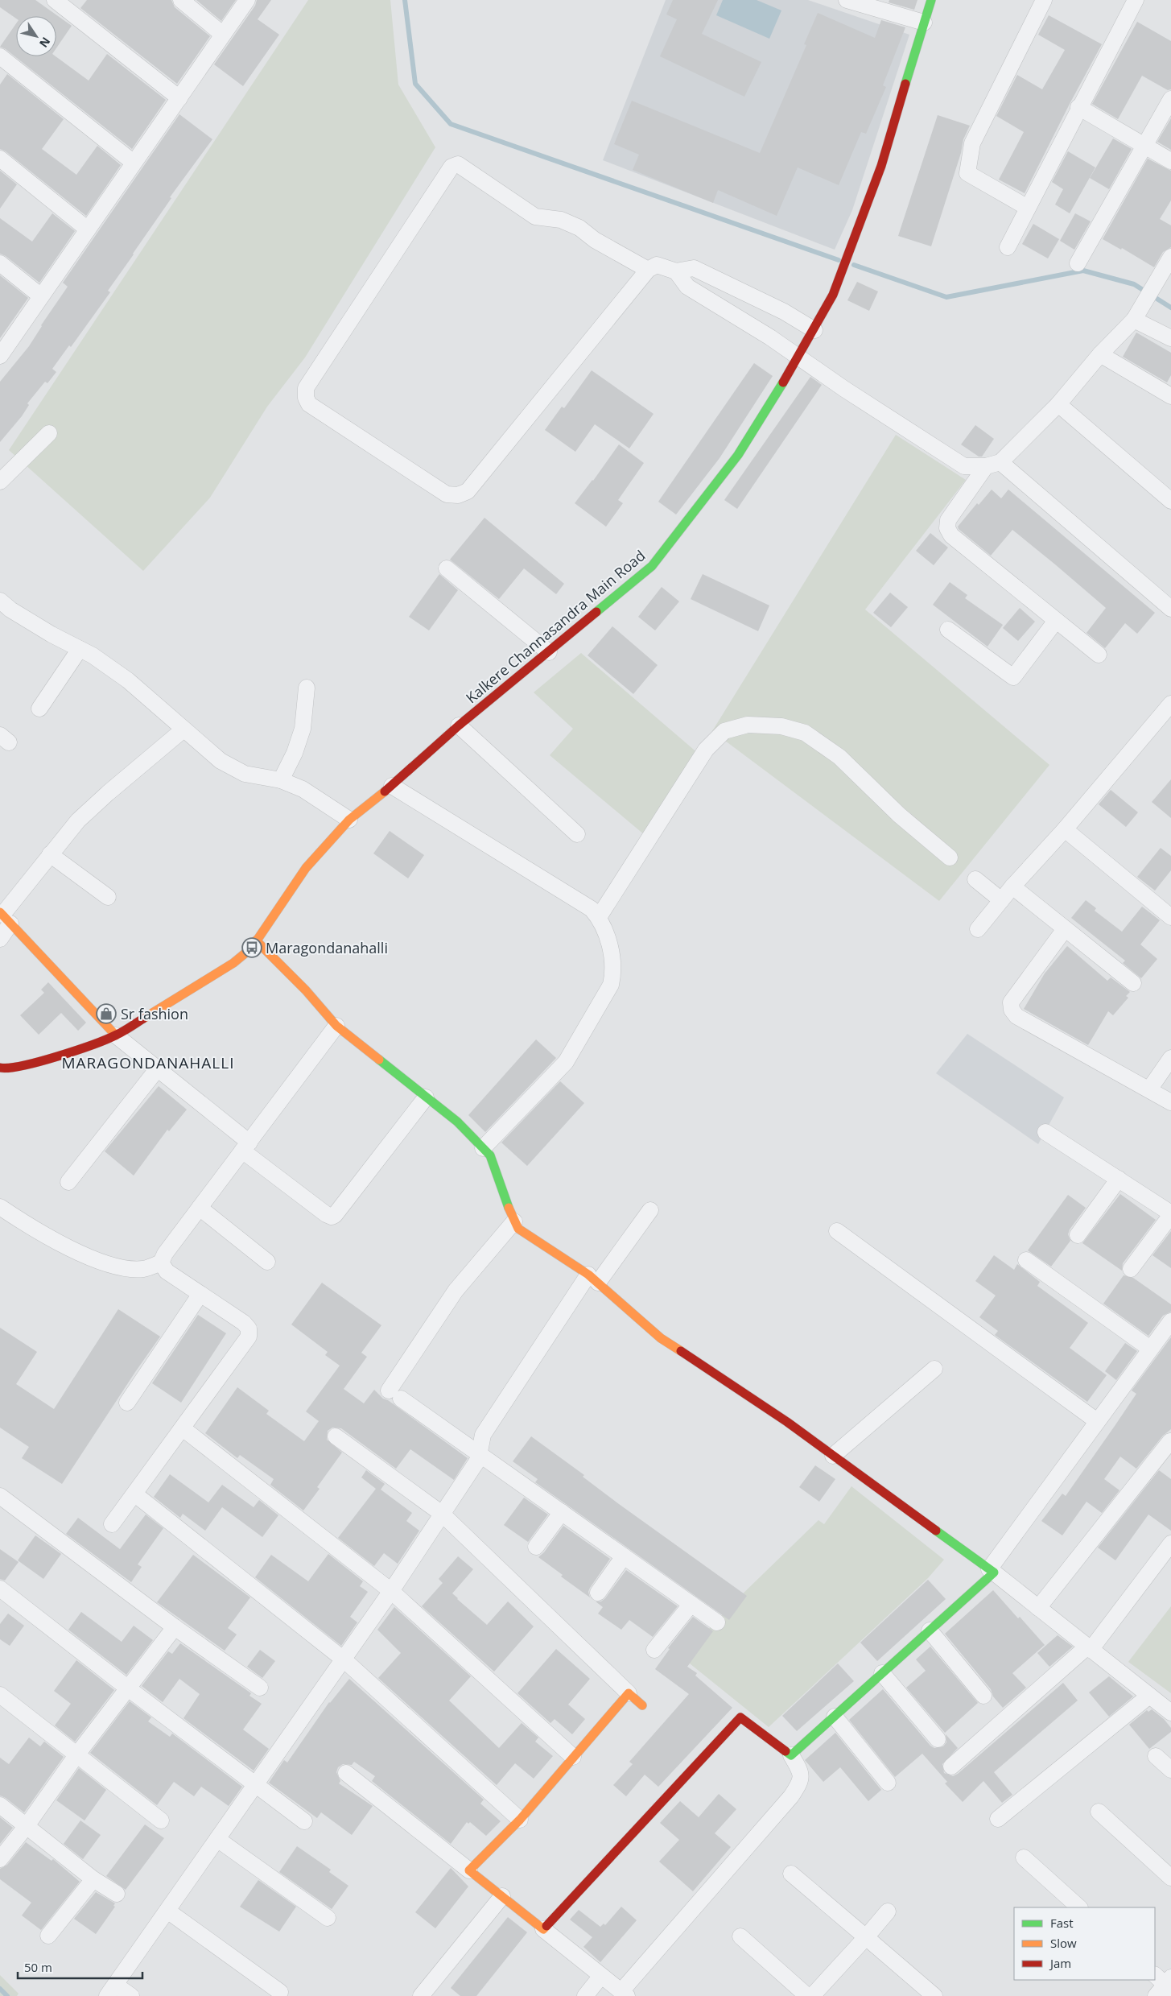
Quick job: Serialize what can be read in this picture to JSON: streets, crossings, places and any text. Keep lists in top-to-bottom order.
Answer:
{
  "streets": {
    "street": ["Kalkere Channasandra Main Road"]
  },
  "districts": ["MARAGONDANAHALLI"],
  "places": {
    "bus stop": ["Maragondanahalli"],
    "shop": ["Sr fashion"]
  },
  "legend": ["Fast", "Slow", "Jam"],
  "scale_bar": "50 m",
  "north": "bottom right"
}
